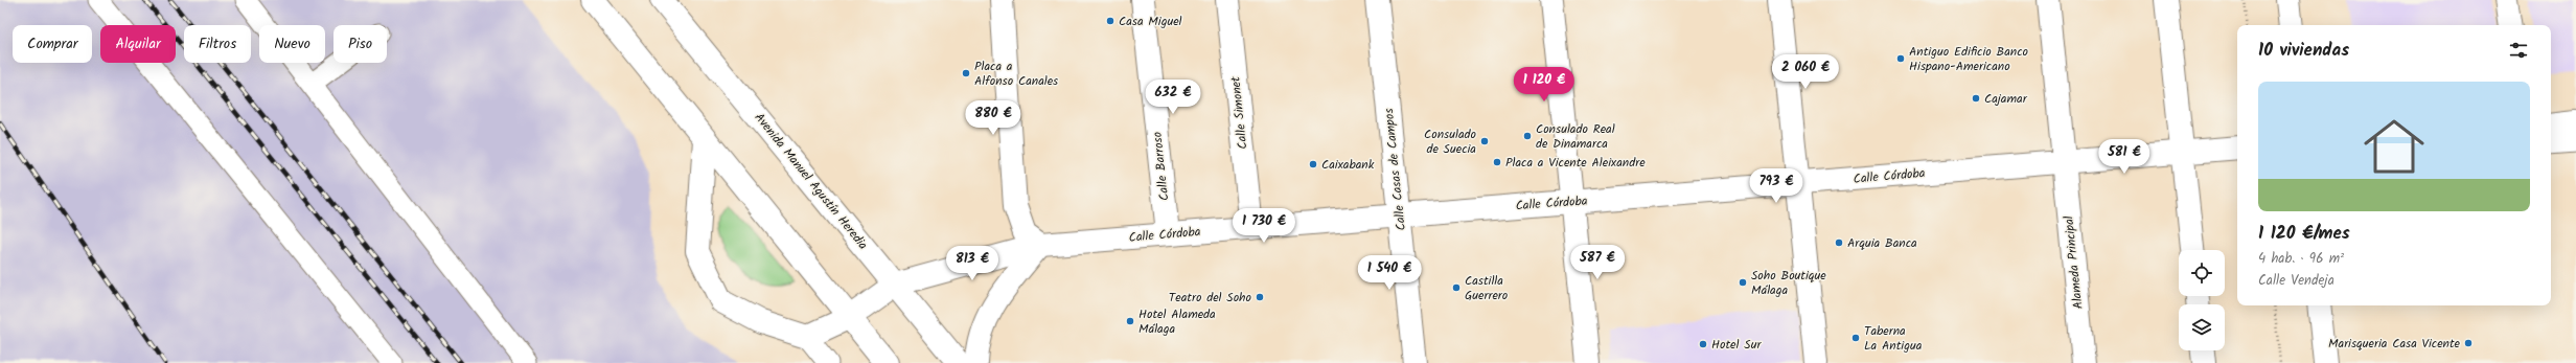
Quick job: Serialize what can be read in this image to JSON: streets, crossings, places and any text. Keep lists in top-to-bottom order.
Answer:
{
  "streets": {
    "street": [
      "Calle Simonet",
      "Calle Barroso",
      "Calle Casas de Campos",
      "Calle Córdoba",
      "Avenida Manuel Agustín Heredia",
      "Alameda Principal"
    ]
  },
  "crossings": [
    ["Calle Simonet", "Calle Córdoba"],
    ["Calle Barroso", "Calle Córdoba"],
    ["Calle Casas de Campos", "Calle Córdoba"],
    ["Calle Córdoba", "Avenida Manuel Agustín Heredia"],
    ["Calle Córdoba", "Alameda Principal"]
  ],
  "places": [
    "Casa Miguel",
    "Antiguo Edificio Banco Hispano-Americano",
    "Placa a Alfonso Canales",
    "Cajamar",
    "Consulado Real de Dinamarca",
    "Consulado de Suecia",
    "Placa a Vicente Aleixandre",
    "Caixabank",
    "Arquia Banca",
    "Soho Boutique Málaga",
    "Castilla Guerrero",
    "Teatro del Soho",
    "Hotel Alameda Málaga",
    "Taberna La Antigua",
    "Marisqueria Casa Vicente",
    "Hotel Sur"
  ],
  "page": {
    "chip": [
      "Comprar",
      "Alquilar",
      "Filtros",
      "Nuevo",
      "Piso"
    ],
    "heading": "10 viviendas",
    "price": [
      "2 060 €",
      "1 120 €",
      "632 €",
      "880 €",
      "581 €",
      "793 €",
      "1 730 €",
      "587 €",
      "813 €",
      "1 540 €"
    ],
    "list": [
      {
        "name": "1 120 €/mes",
        "note": "4 hab. · 96 m² · Calle Vendeja"
      }
    ]
  }
}
